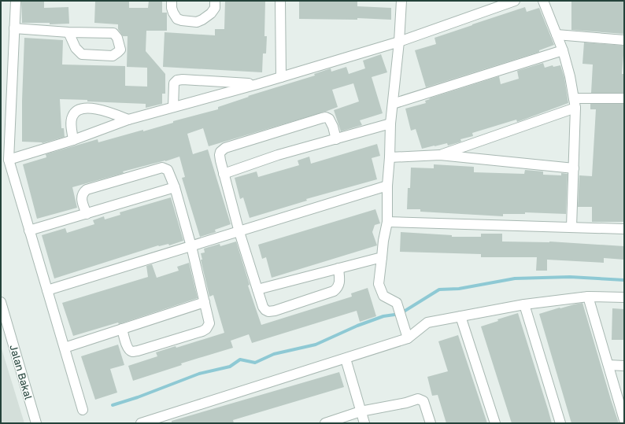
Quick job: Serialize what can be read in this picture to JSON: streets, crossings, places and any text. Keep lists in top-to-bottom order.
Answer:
{
  "streets": {
    "street": ["Jalan Bakal"]
  }
}
